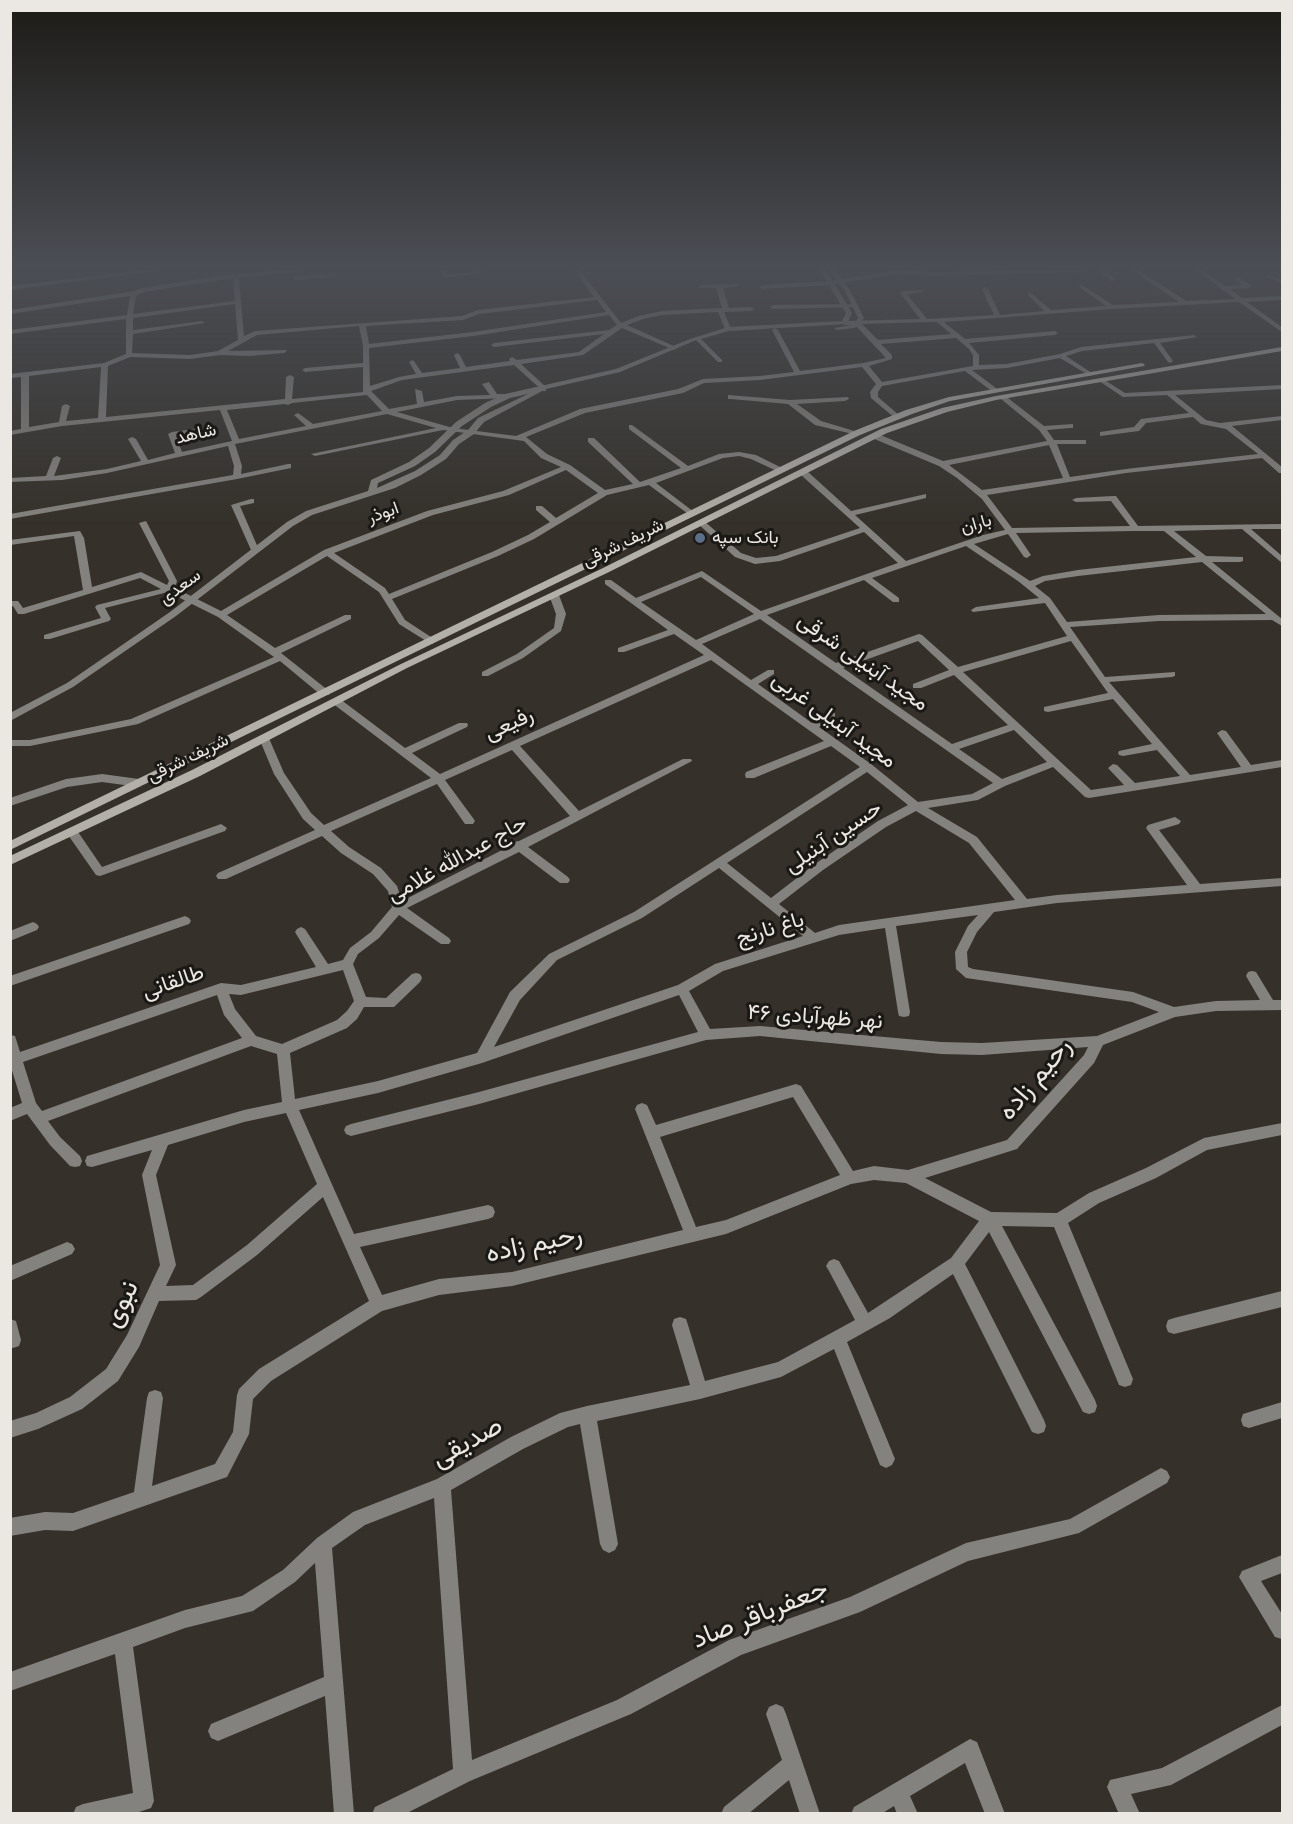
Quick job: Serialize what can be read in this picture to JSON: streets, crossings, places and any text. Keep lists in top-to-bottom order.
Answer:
{
  "streets": {
    "main road": ["شریف شرقی"],
    "street": [
      "شاهد",
      "ابوذر",
      "باران",
      "سعدی",
      "مجید آبنیلی شرقی",
      "مجید آبنیلی غربی",
      "رفیعی",
      "حسین آبنیلی",
      "حاج عبدالله غلامی",
      "باغ نارنج",
      "طالقانی",
      "نهر ظهرآبادی ۴۶",
      "رحیم زاده",
      "نبوی",
      "صدیقی",
      "جعفرباقر صاد"
    ]
  },
  "crossings": [
    ["شاهد", "سعدی"],
    ["باران", "مجید آبنیلی شرقی"],
    ["باران", "مجید آبنیلی غربی"],
    ["مجید آبنیلی شرقی", "مجید آبنیلی غربی"],
    ["مجید آبنیلی شرقی", "حسین آبنیلی"],
    ["مجید آبنیلی غربی", "رفیعی"],
    ["مجید آبنیلی غربی", "حسین آبنیلی"],
    ["مجید آبنیلی غربی", "باغ نارنج"],
    ["حاج عبدالله غلامی", "طالقانی"],
    ["باغ نارنج", "نبوی"],
    ["نهر ظهرآبادی ۴۶", "رحیم زاده"]
  ],
  "places": ["بانک سپه"]
}
